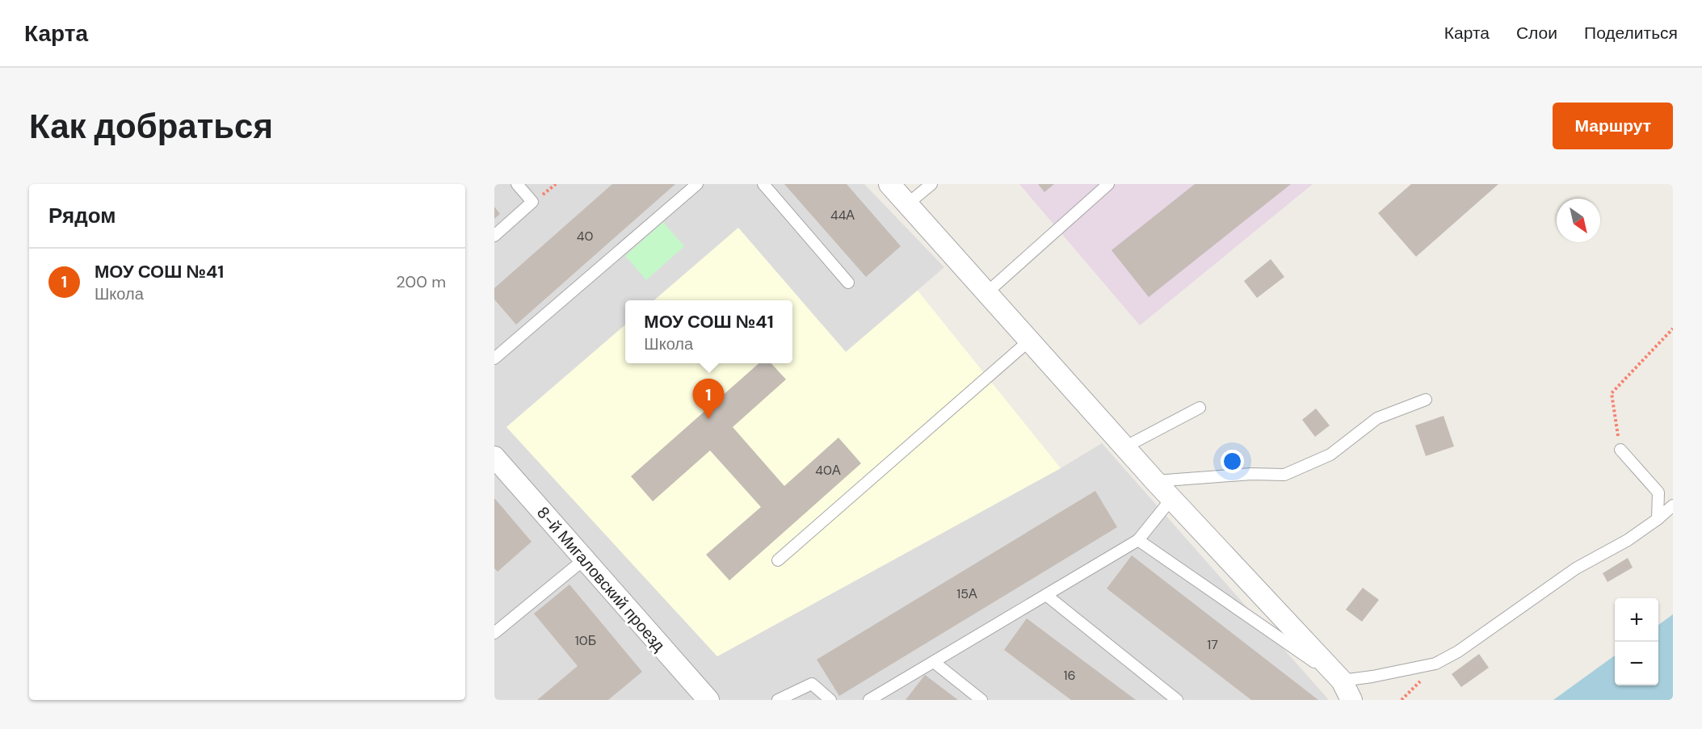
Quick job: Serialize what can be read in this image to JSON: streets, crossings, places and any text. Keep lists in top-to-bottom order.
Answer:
{
  "streets": {
    "street": ["8-й Мигаловский проезд"]
  },
  "house_numbers": [
    "44А",
    "40",
    "40А",
    "15А",
    "10Б",
    "17",
    "16"
  ],
  "north": "bottom right",
  "page": {
    "header": "Карта",
    "nav": ["Карта", "Слои", "Поделиться"],
    "buttons": "Маршрут",
    "title": "Как добраться",
    "heading": "Рядом",
    "list": [
      {
        "mark": "1",
        "name": "МОУ СОШ №41",
        "note": "Школа",
        "value": "200 m"
      }
    ],
    "popup": ["МОУ СОШ №41", "Школа"],
    "pins": "1",
    "map_buttons": ["+", "−"]
  }
}
